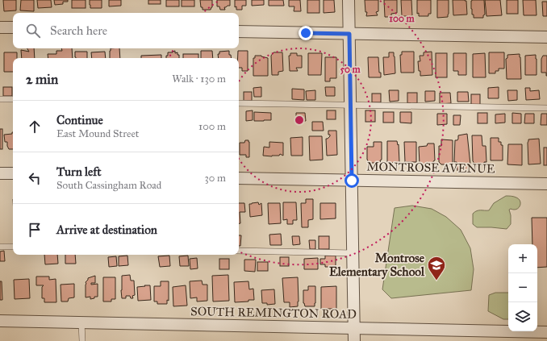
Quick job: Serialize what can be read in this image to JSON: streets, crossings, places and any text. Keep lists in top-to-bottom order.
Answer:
{
  "streets": {
    "street": ["MONTROSE AVENUE", "SOUTH REMINGTON ROAD"]
  },
  "places": {
    "school or university": ["Montrose Elementary School"]
  },
  "page": {
    "search": "Search here",
    "heading": ["2 min", "Walk · 130 m"],
    "list": [
      ["Continue", "East Mound Street", "100 m"],
      ["Turn left", "South Cassingham Road", "30 m"],
      "Arrive at destination"
    ],
    "map_buttons": ["+", "−"]
  },
  "rings": ["100 m", "50 m"]
}
